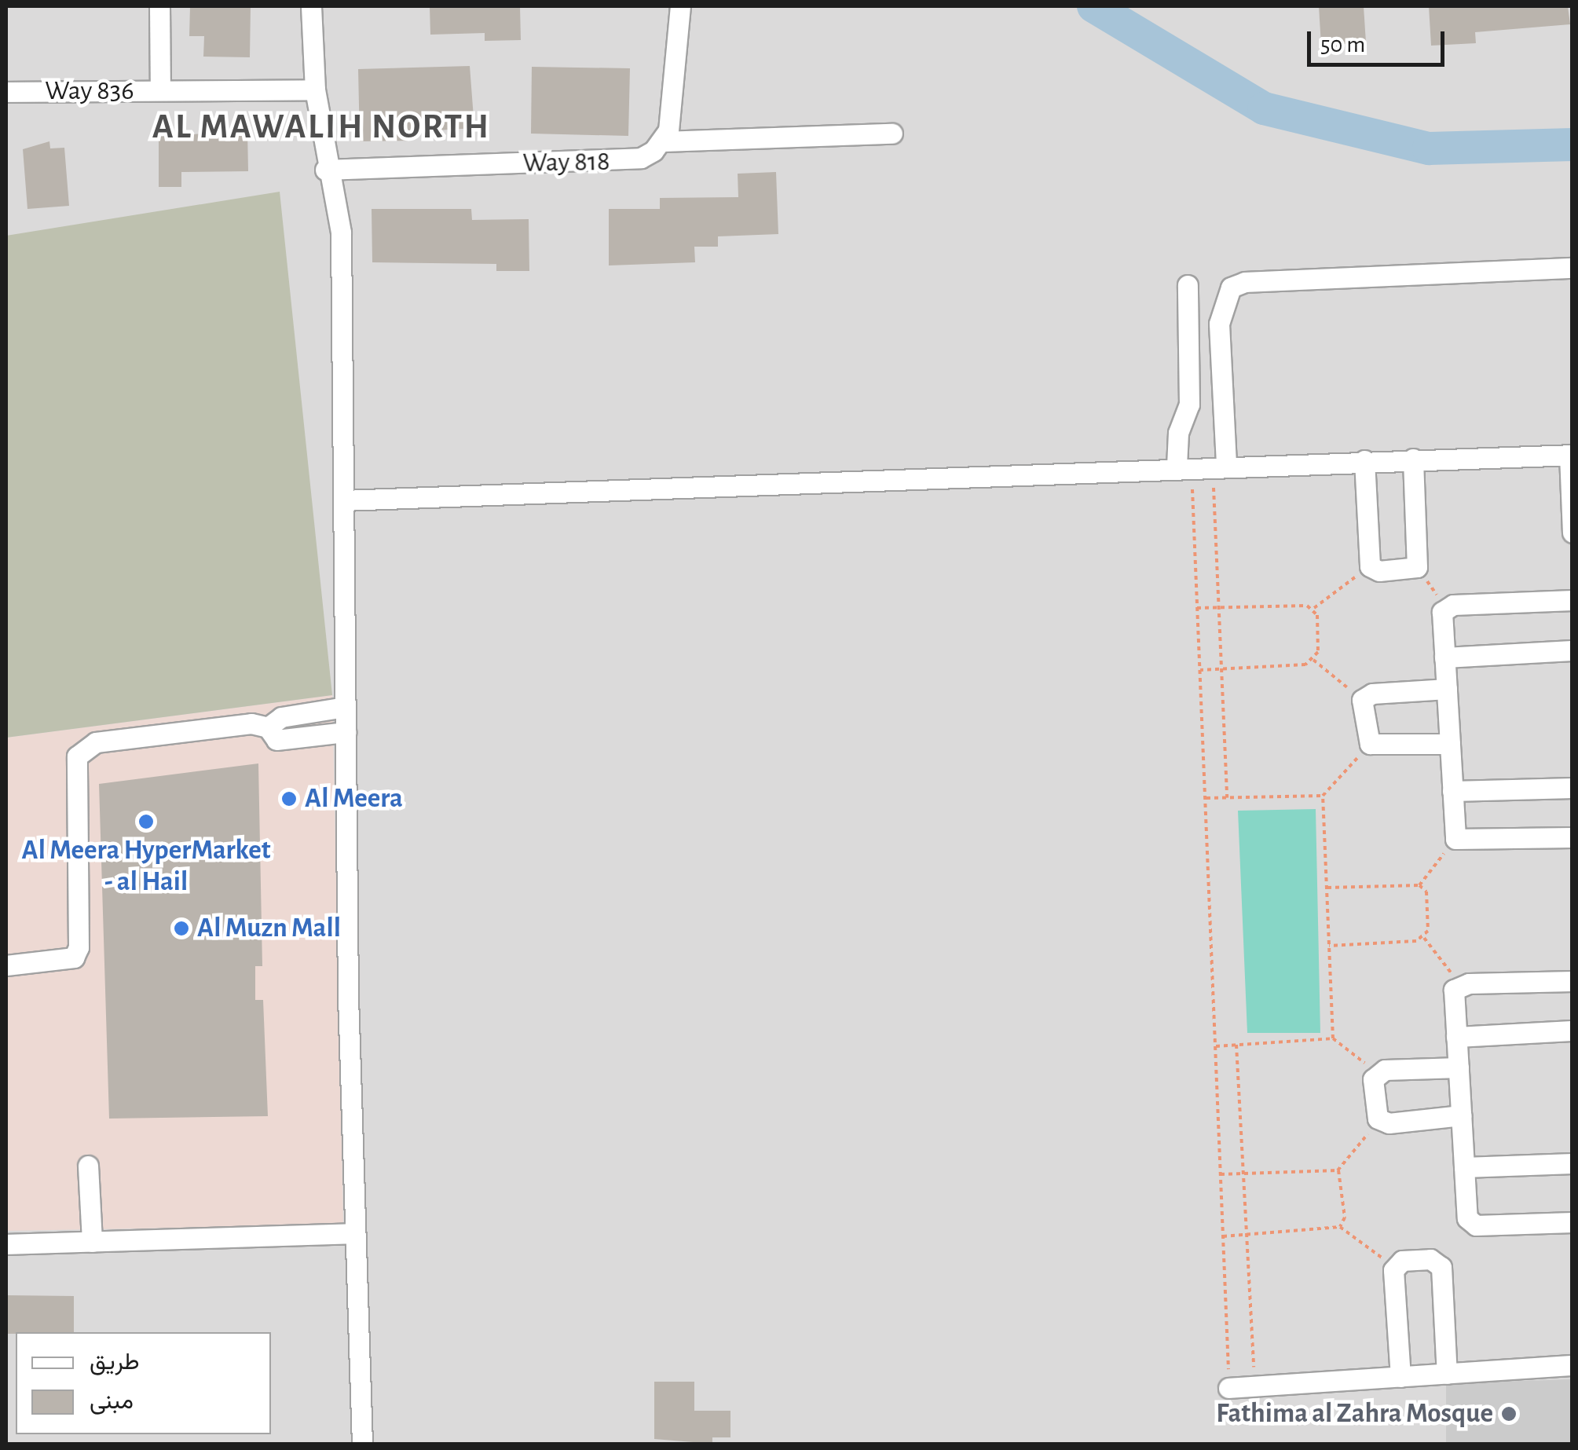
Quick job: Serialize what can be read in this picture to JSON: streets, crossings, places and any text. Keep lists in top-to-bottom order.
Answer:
{
  "streets": {
    "street": ["Way 836", "Way 818"]
  },
  "districts": ["AL MAWALIH NORTH"],
  "places": [
    "Al Meera",
    "Al Meera HyperMarket - al Hail",
    "Al Muzn Mall",
    "Fathima al Zahra Mosque"
  ],
  "legend": ["طريق", "مبنى"],
  "scale_bar": "50 m"
}
